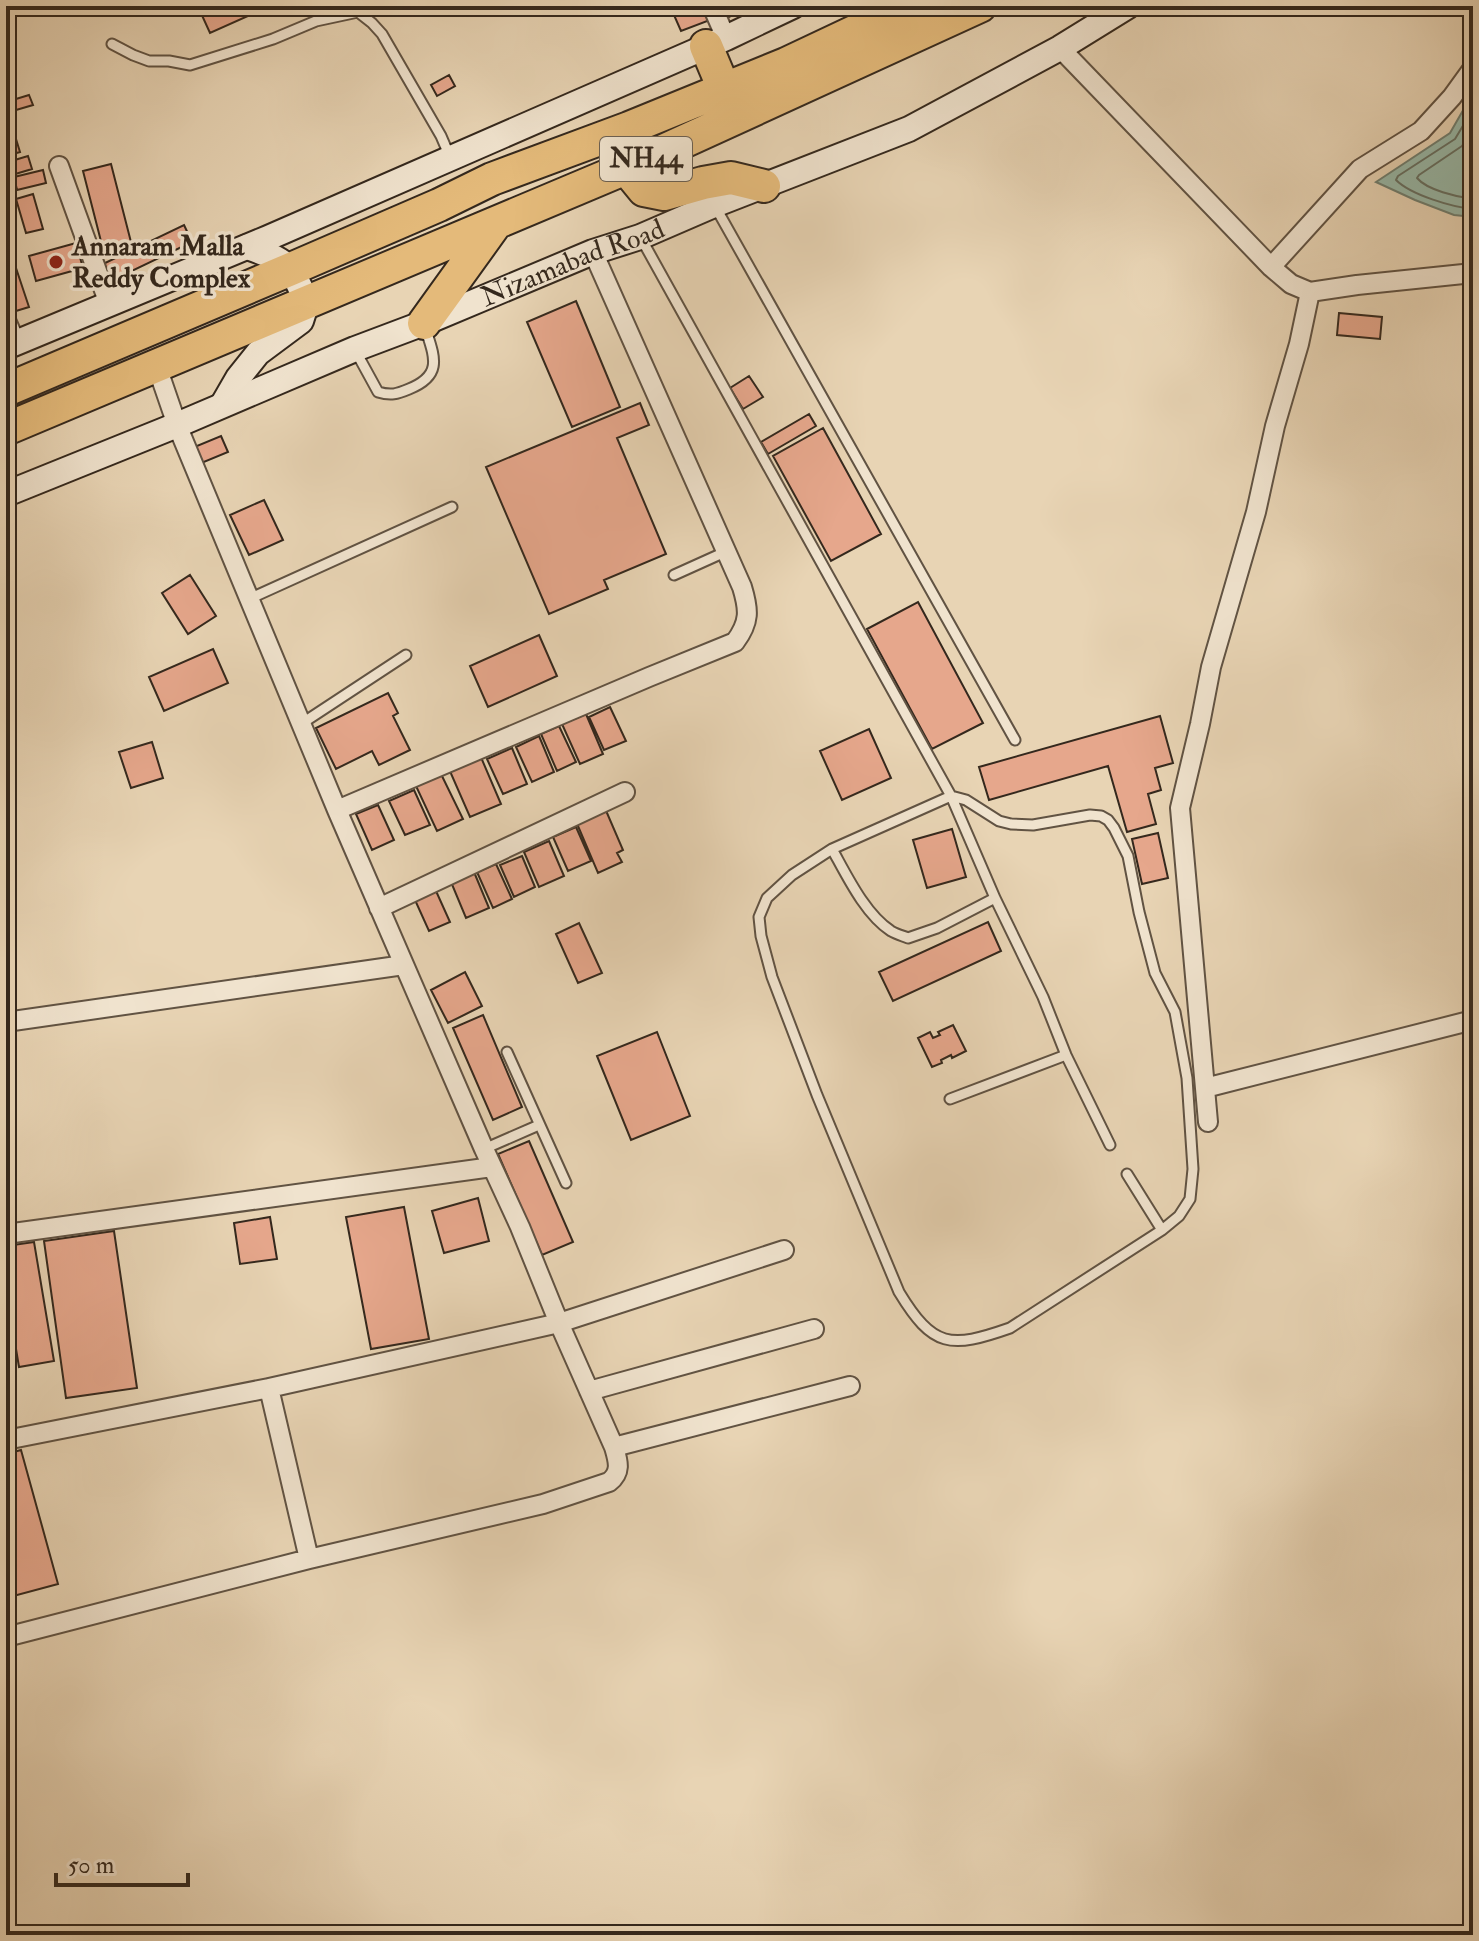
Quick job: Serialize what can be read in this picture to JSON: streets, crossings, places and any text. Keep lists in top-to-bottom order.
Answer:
{
  "streets": {
    "highway": ["NH44"],
    "main road": ["Nizamabad Road"]
  },
  "places": ["Annaram Malla Reddy Complex"],
  "scale_bar": "50 m"
}
